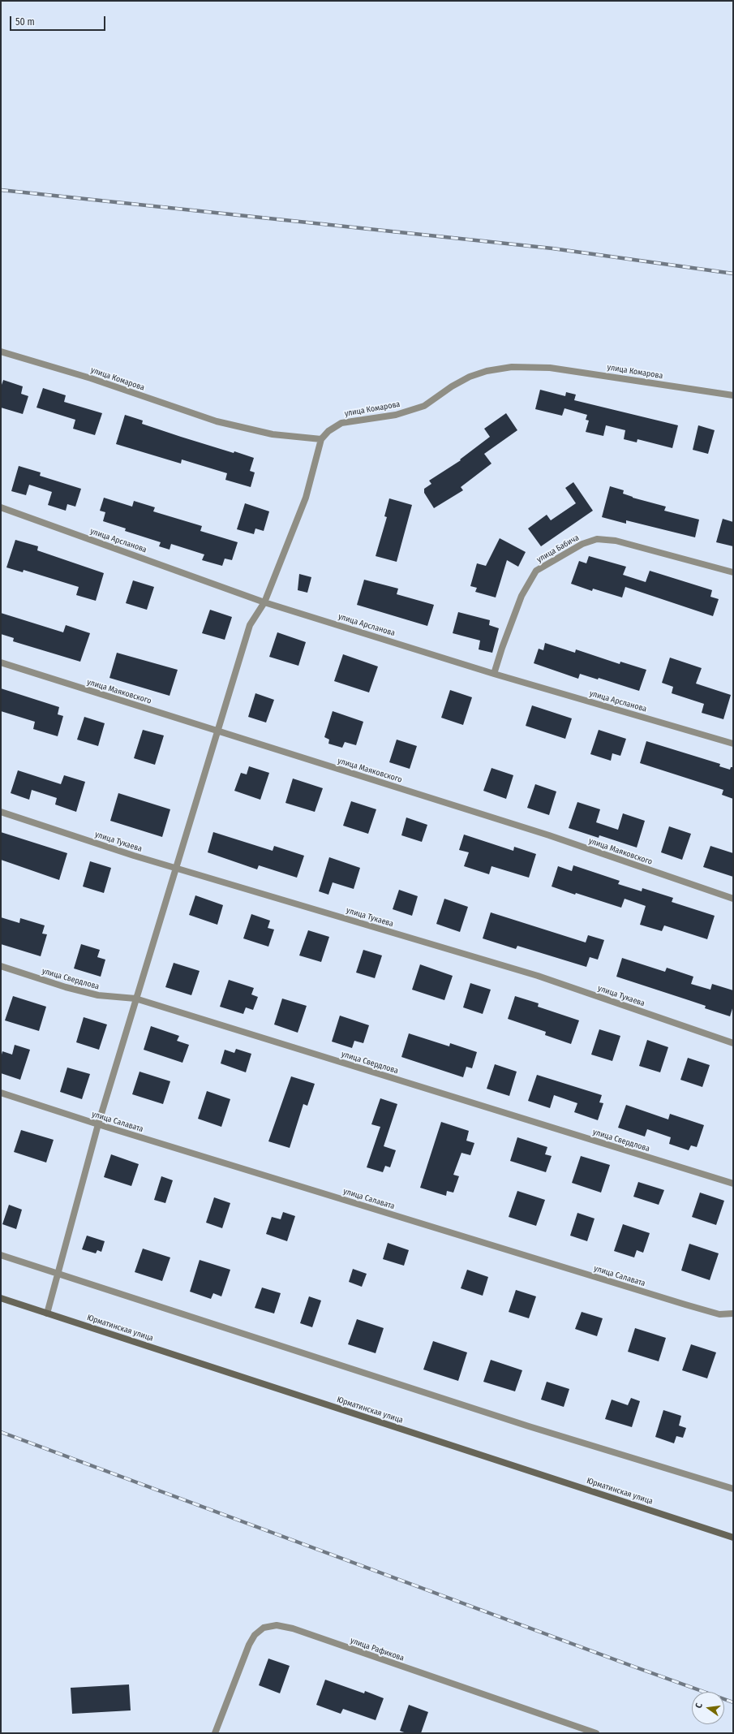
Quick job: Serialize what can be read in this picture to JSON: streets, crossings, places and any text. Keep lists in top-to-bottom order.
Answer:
{
  "streets": {
    "main road": ["Юрматинская улица"],
    "street": [
      "улица Комарова",
      "улица Арсланова",
      "улица Бабича",
      "улица Маяковского",
      "улица Тукаева",
      "улица Свердлова",
      "улица Салавата",
      "улица Рафикова"
    ]
  },
  "crossings": [
    ["улица Арсланова", "улица Бабича"]
  ],
  "scale_bar": "50 m",
  "north": "left"
}
